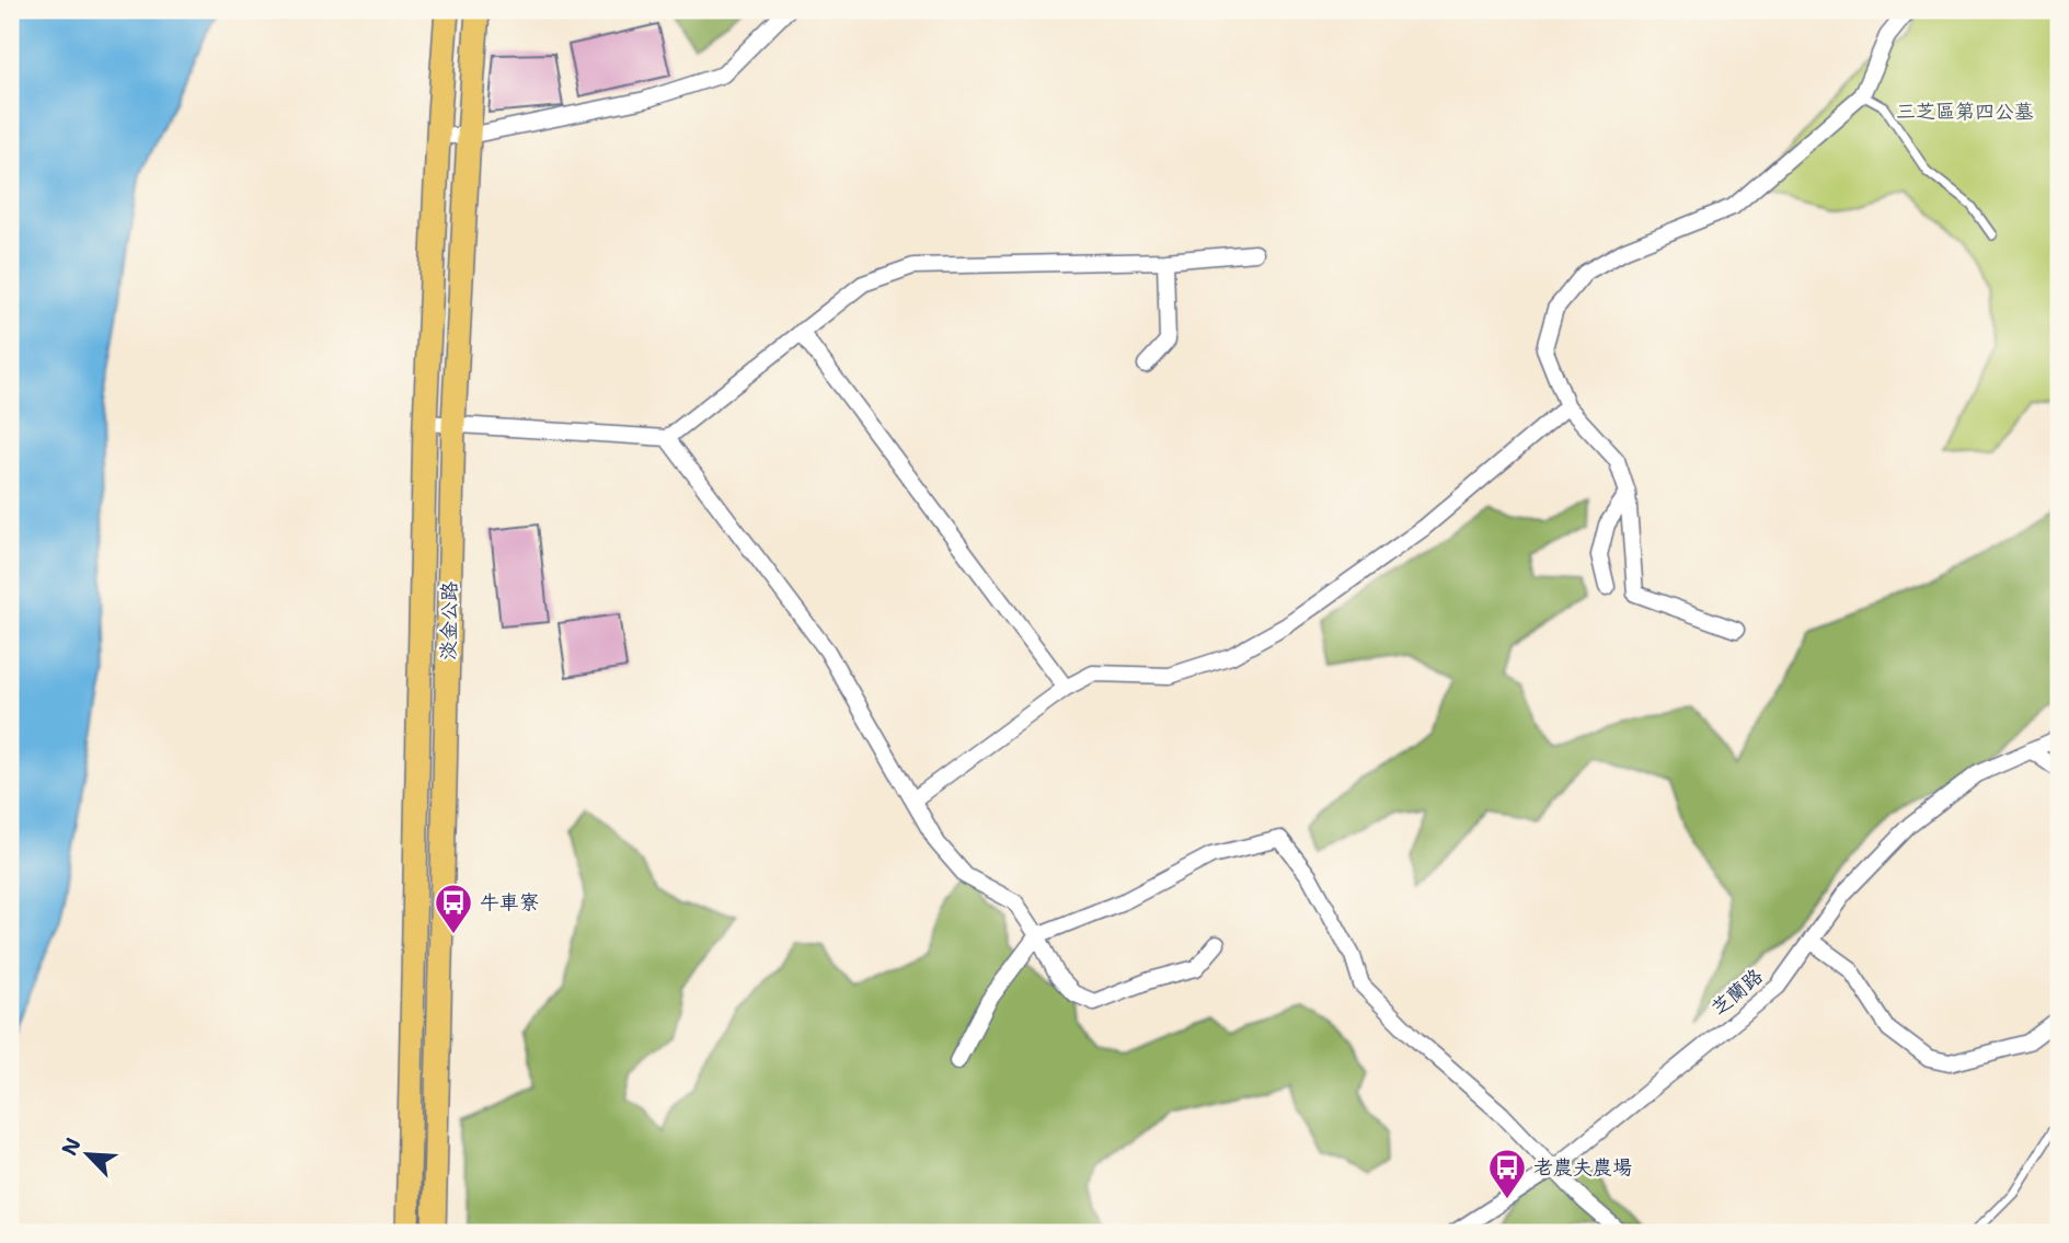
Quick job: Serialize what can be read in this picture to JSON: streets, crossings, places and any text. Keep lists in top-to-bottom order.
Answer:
{
  "streets": {
    "main road": ["淡金公路"],
    "street": ["芝蘭路"]
  },
  "parks": ["三芝區第四公墓"],
  "places": {
    "bus stop": ["牛車寮", "老農夫農場"]
  },
  "north": "top left"
}
